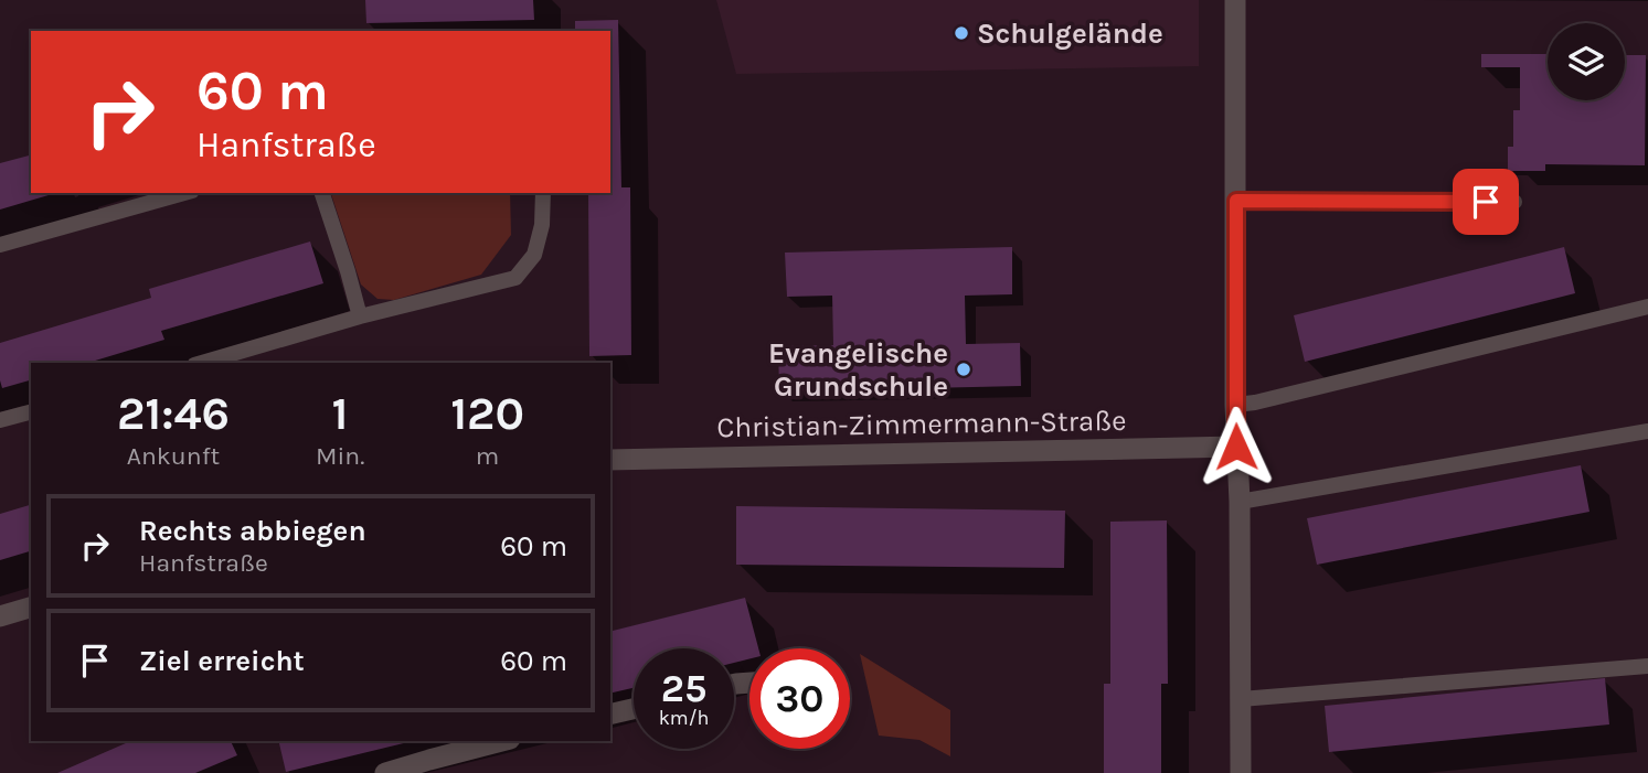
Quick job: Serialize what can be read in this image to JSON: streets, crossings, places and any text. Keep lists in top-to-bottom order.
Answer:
{
  "streets": {
    "street": ["Christian-Zimmermann-Straße"]
  },
  "places": ["Schulgelände", "Evangelische Grundschule"],
  "page": {
    "turn": ["60 m", "Hanfstraße"],
    "eta": [
      "21:46",
      "Ankunft",
      "1",
      "Min.",
      "120",
      "m"
    ],
    "list": [
      {
        "name": "Rechts abbiegen",
        "note": "Hanfstraße",
        "value": "60 m"
      },
      {
        "name": "Ziel erreicht",
        "value": "60 m"
      }
    ],
    "speed": "25 km/h",
    "limit": "30"
  }
}
